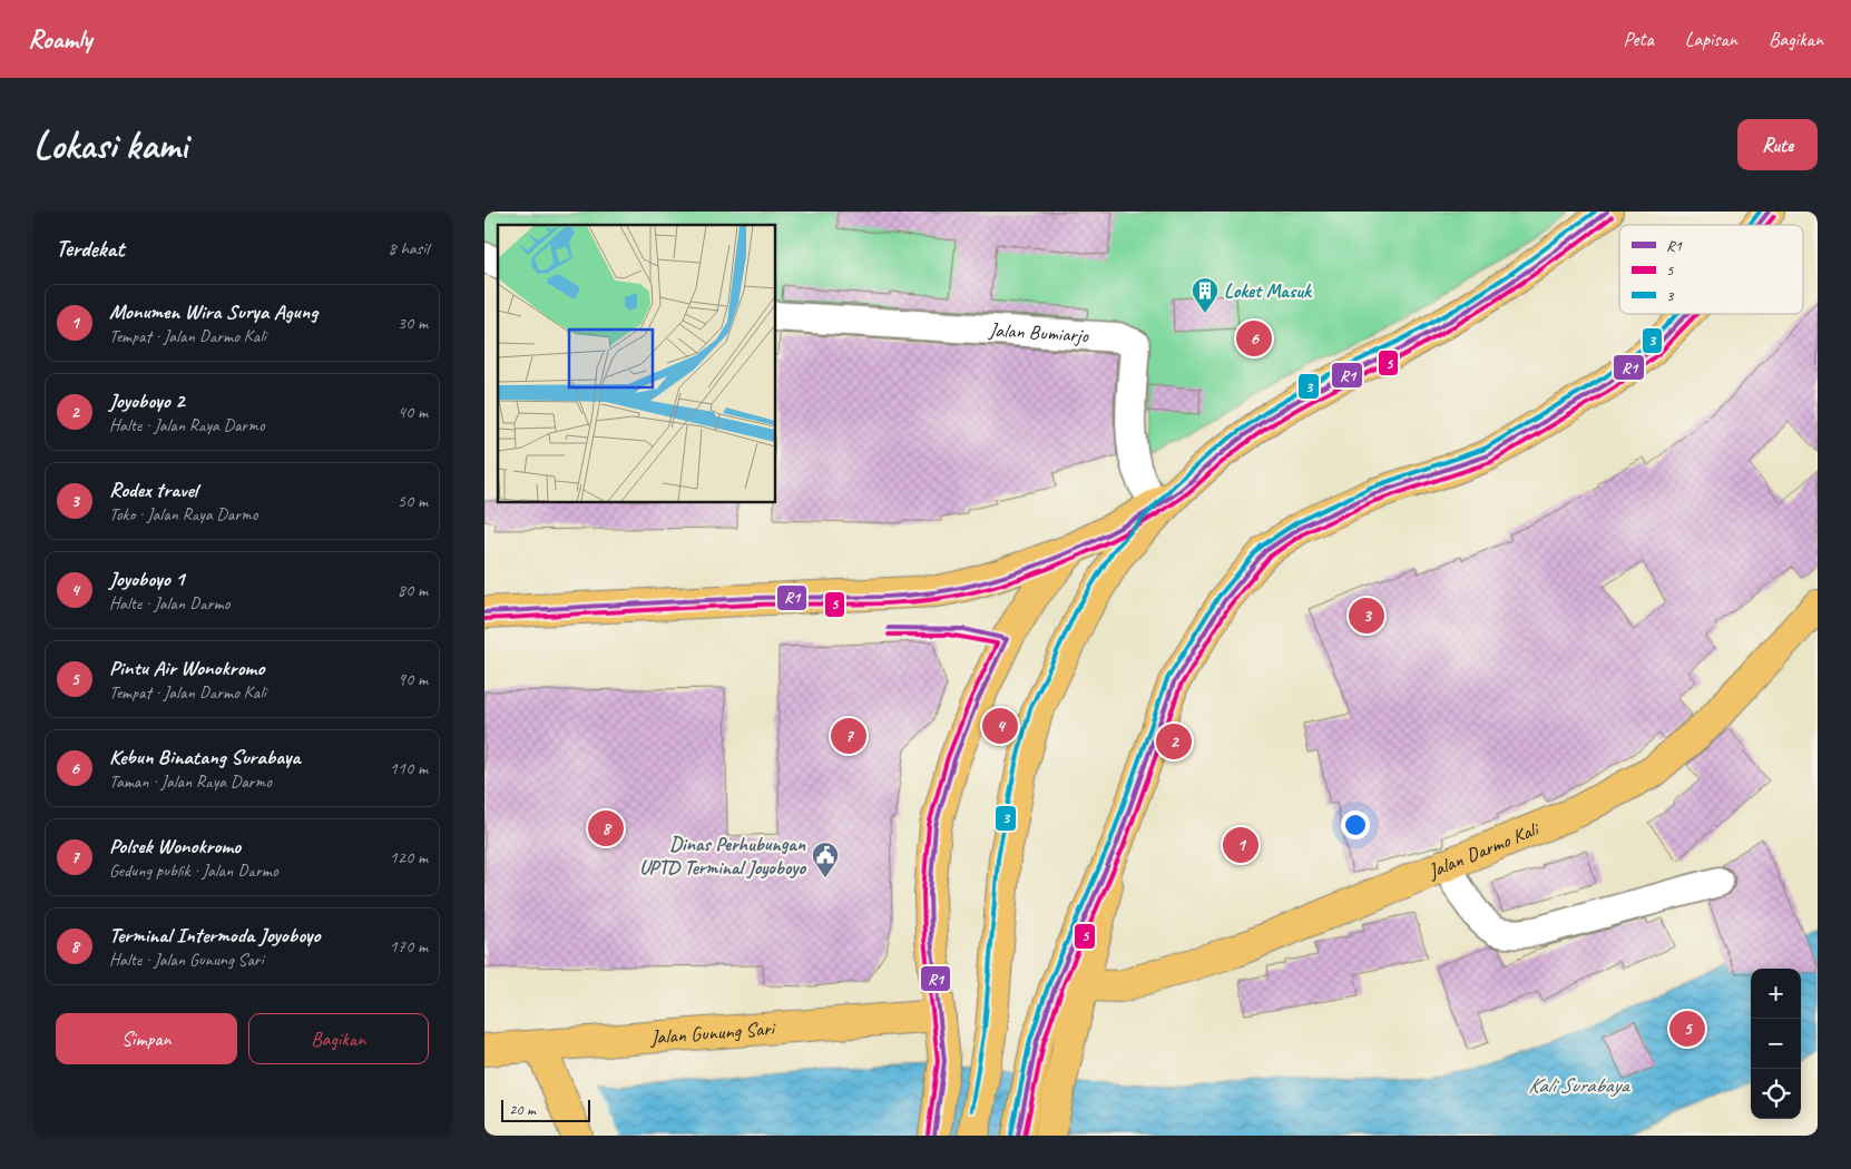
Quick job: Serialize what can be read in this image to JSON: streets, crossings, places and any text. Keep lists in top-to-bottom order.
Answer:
{
  "streets": {
    "main road": ["Jalan Darmo Kali", "Jalan Gunung Sari"],
    "street": ["Jalan Bumiarjo"]
  },
  "water": ["Kali Surabaya"],
  "places": {
    "building": ["Loket Masuk"],
    "public building": ["Dinas Perhubungan UPTD Terminal Joyoboyo"]
  },
  "lines": ["transit line R1", "transit line 3", "transit line 5"],
  "legend": ["R1", "5", "3"],
  "scale_bar": "20 m",
  "page": {
    "header": "Roamly",
    "nav": ["Peta", "Lapisan", "Bagikan"],
    "buttons": [
      "Rute",
      ["Simpan", "Bagikan"]
    ],
    "title": "Lokasi kami",
    "heading": ["Terdekat", "8 hasil"],
    "list": [
      {
        "mark": "1",
        "name": "Monumen Wira Surya Agung",
        "note": "Tempat · Jalan Darmo Kali",
        "value": "30 m"
      },
      {
        "mark": "2",
        "name": "Joyoboyo 2",
        "note": "Halte · Jalan Raya Darmo",
        "value": "40 m"
      },
      {
        "mark": "3",
        "name": "Rodex travel",
        "note": "Toko · Jalan Raya Darmo",
        "value": "50 m"
      },
      {
        "mark": "4",
        "name": "Joyoboyo 1",
        "note": "Halte · Jalan Darmo",
        "value": "80 m"
      },
      {
        "mark": "5",
        "name": "Pintu Air Wonokromo",
        "note": "Tempat · Jalan Darmo Kali",
        "value": "90 m"
      },
      {
        "mark": "6",
        "name": "Kebun Binatang Surabaya",
        "note": "Taman · Jalan Raya Darmo",
        "value": "110 m"
      },
      {
        "mark": "7",
        "name": "Polsek Wonokromo",
        "note": "Gedung publik · Jalan Darmo",
        "value": "120 m"
      },
      {
        "mark": "8",
        "name": "Terminal Intermoda Joyoboyo",
        "note": "Halte · Jalan Gunung Sari",
        "value": "170 m"
      }
    ],
    "pins": [
      "6",
      "3",
      "4",
      "7",
      "2",
      "8",
      "1",
      "5"
    ],
    "map_buttons": ["+", "−"],
    "scale": "20 m"
  }
}
